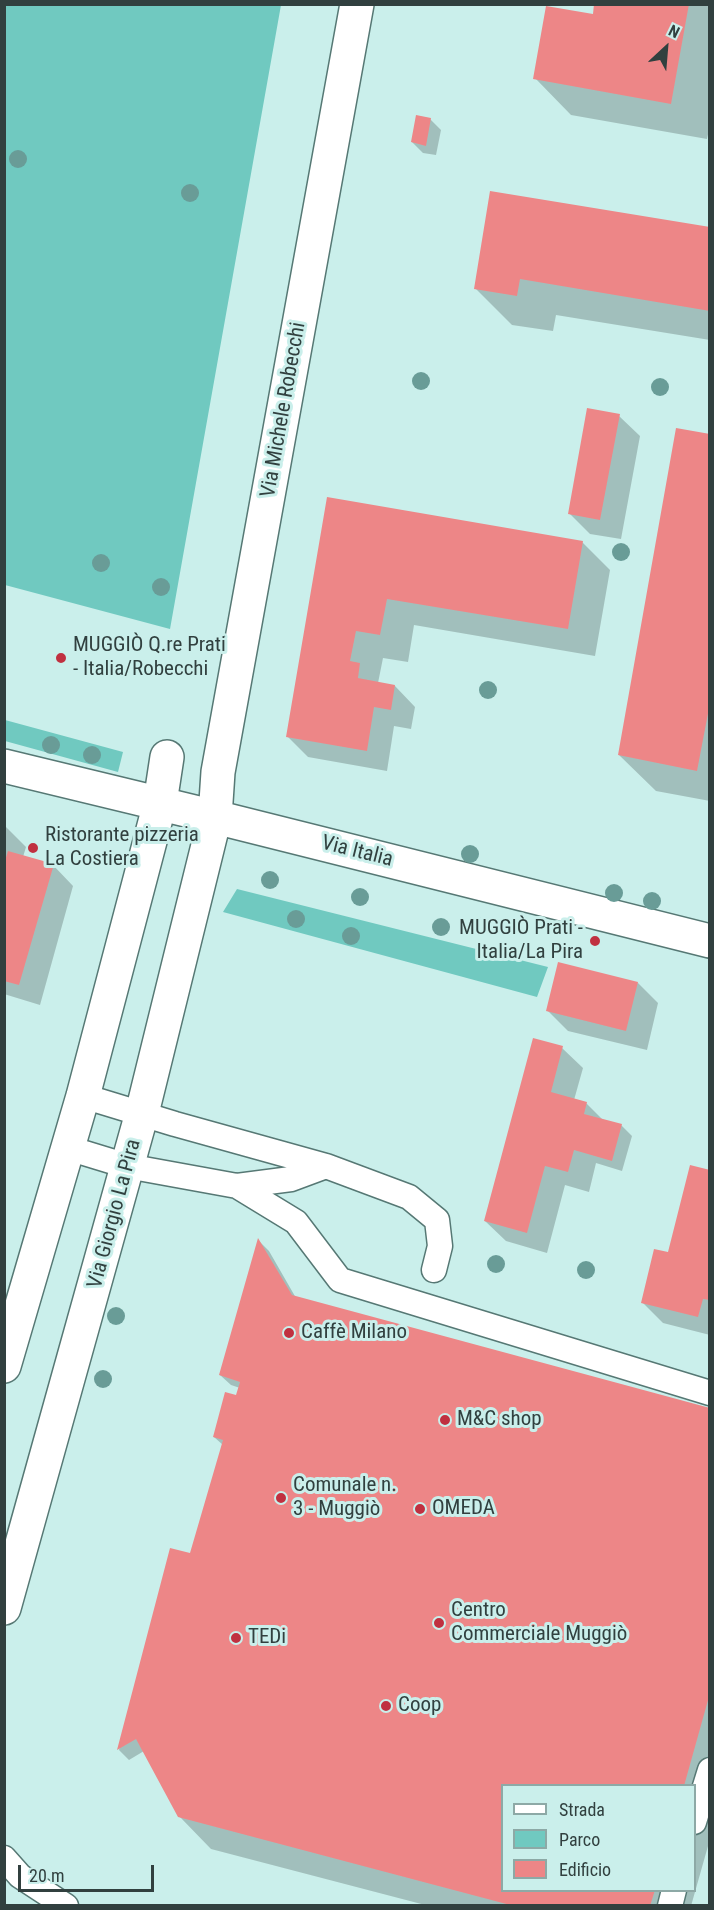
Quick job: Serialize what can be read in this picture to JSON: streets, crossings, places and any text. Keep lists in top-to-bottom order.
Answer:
{
  "streets": {
    "street": ["Via Michele Robecchi", "Via Italia", "Via Giorgio La Pira"]
  },
  "crossings": [
    ["Via Michele Robecchi", "Via Italia"],
    ["Via Michele Robecchi", "Via Giorgio La Pira"],
    ["Via Italia", "Via Giorgio La Pira"]
  ],
  "places": [
    "MUGGIÒ Q.re Prati - Italia/Robecchi",
    "Ristorante pizzeria La Costiera",
    "MUGGIÒ Prati - Italia/La Pira",
    "Caffè Milano",
    "M&C shop",
    "Comunale n. 3 - Muggiò",
    "OMEDA",
    "Centro Commerciale Muggiò",
    "TEDi",
    "Coop"
  ],
  "legend": ["Strada", "Parco", "Edificio"],
  "scale_bar": "20 m",
  "north": "top right"
}
